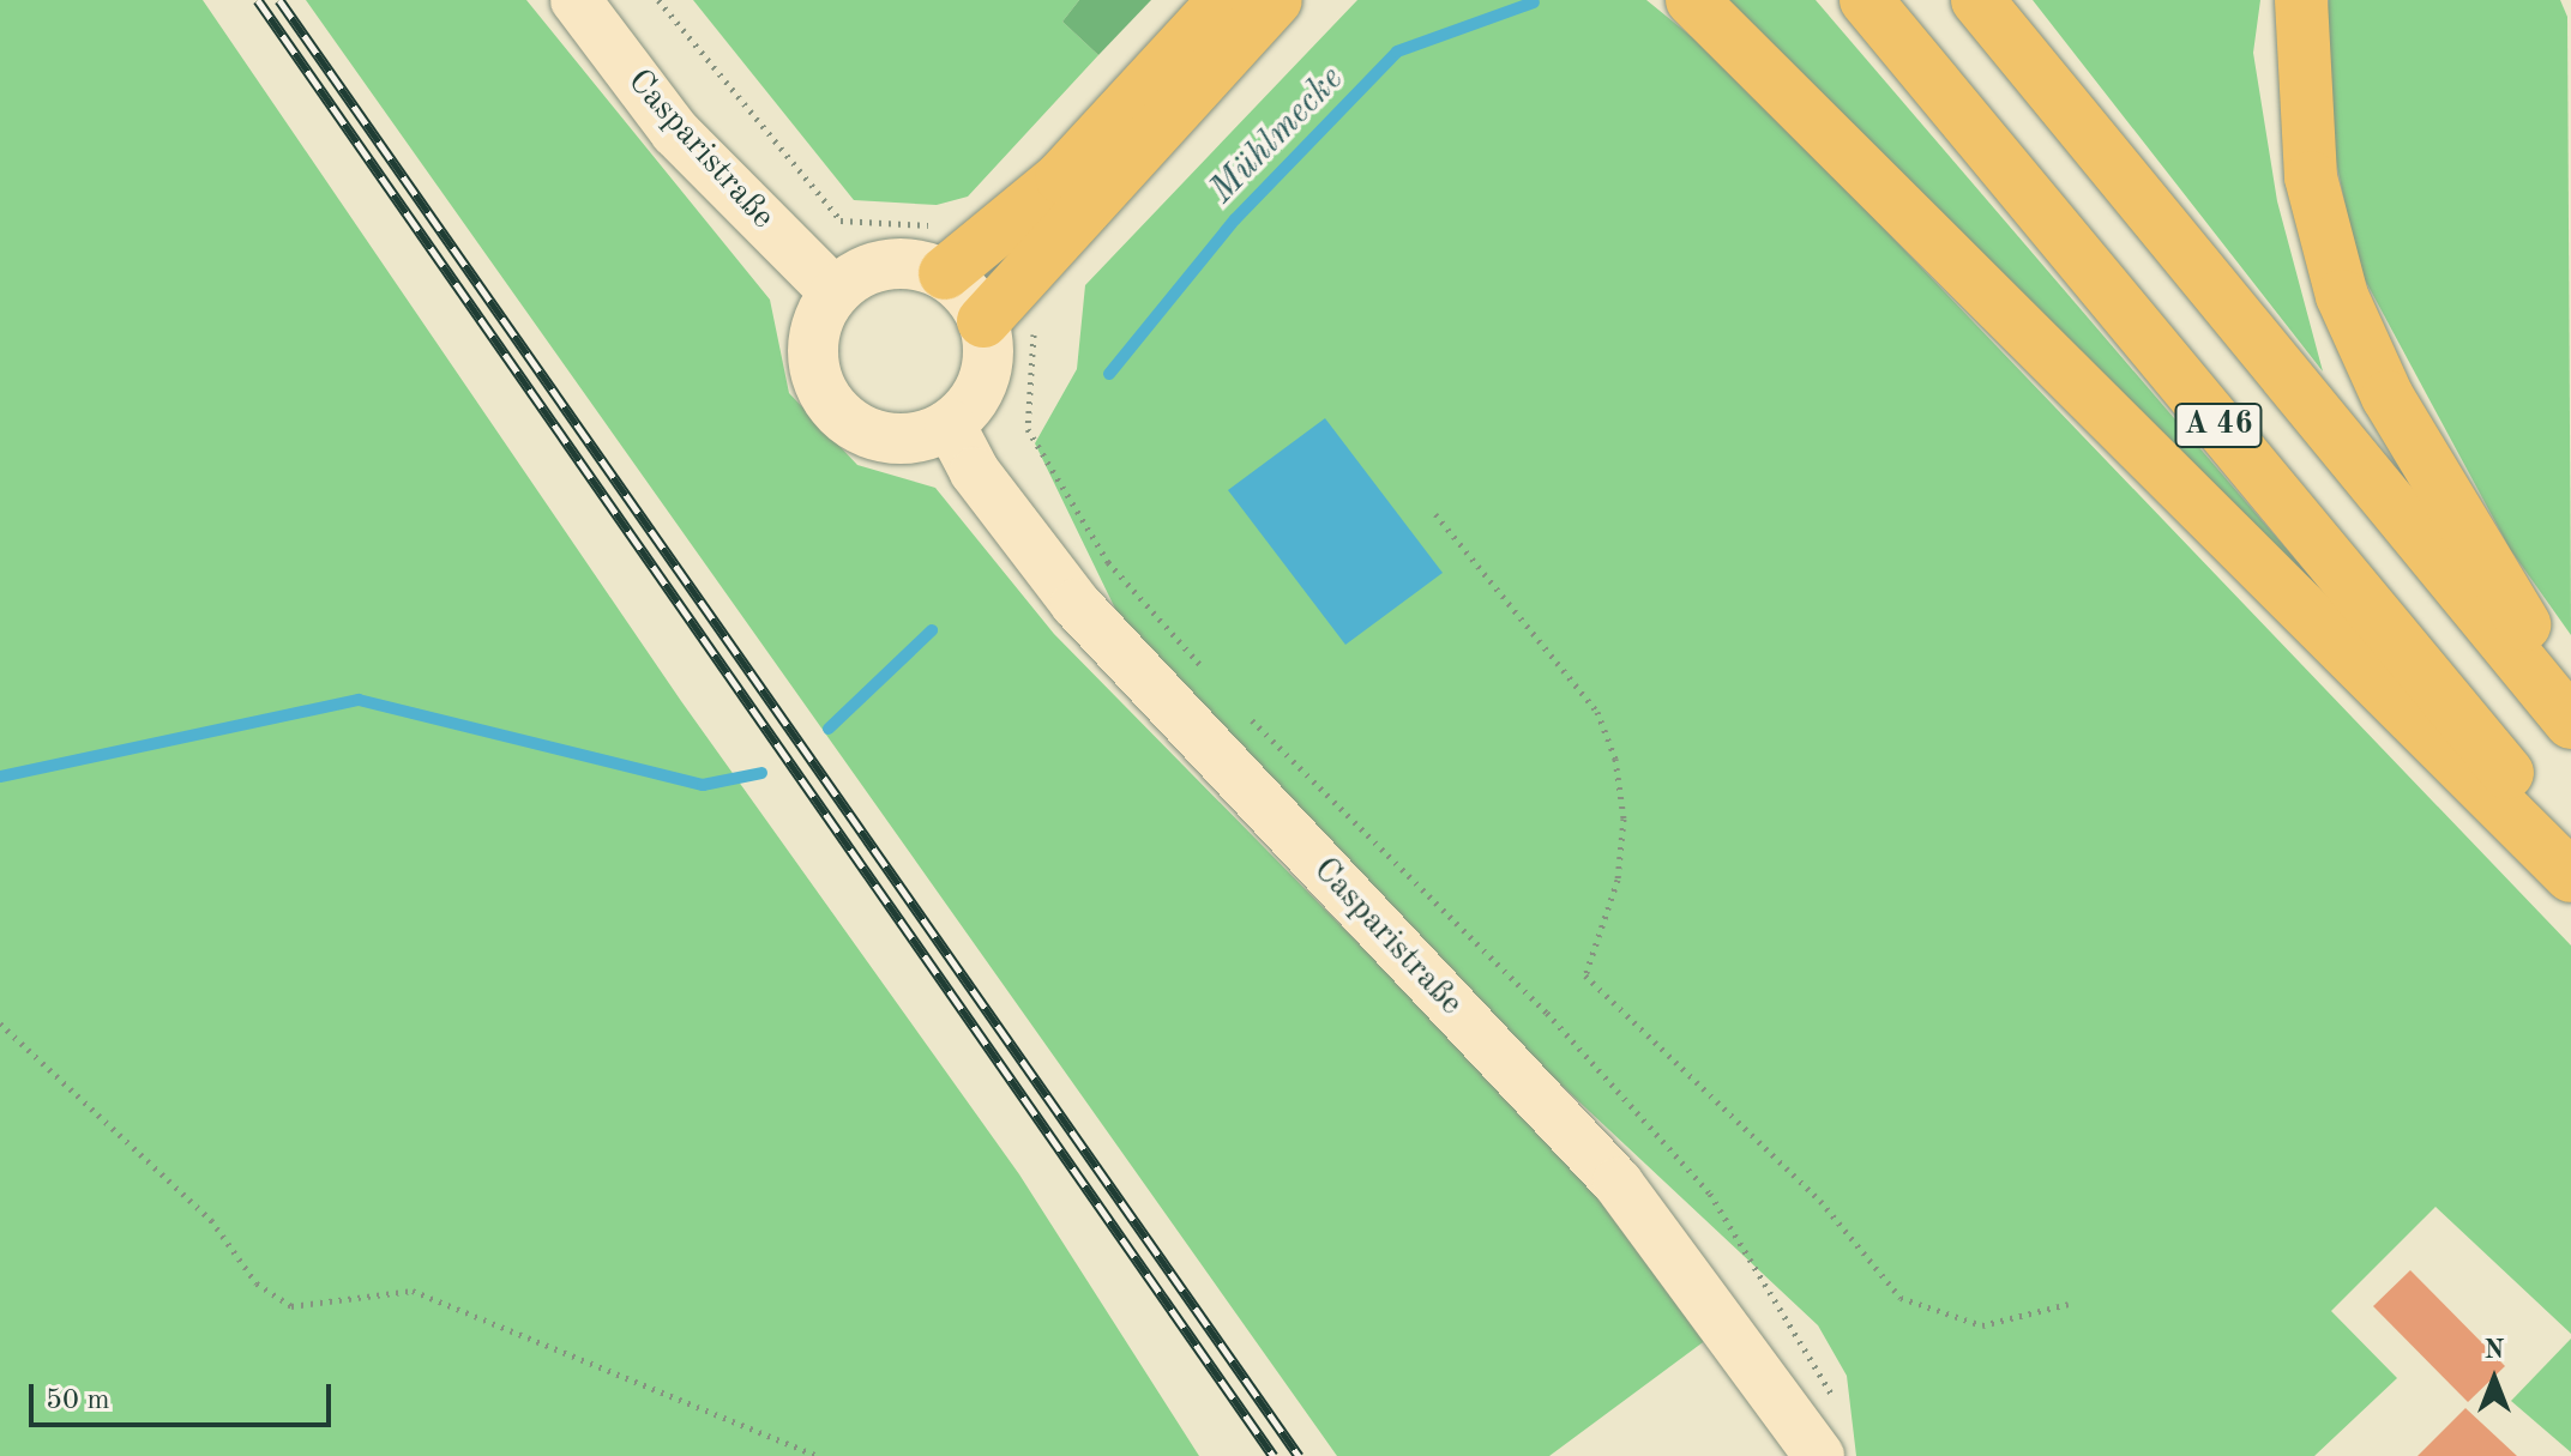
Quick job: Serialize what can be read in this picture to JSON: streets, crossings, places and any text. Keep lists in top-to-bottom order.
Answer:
{
  "streets": {
    "highway": ["A 46"],
    "main road": ["Casparistraße"]
  },
  "water": ["Mühlmecke"],
  "scale_bar": "50 m",
  "north": "top"
}
